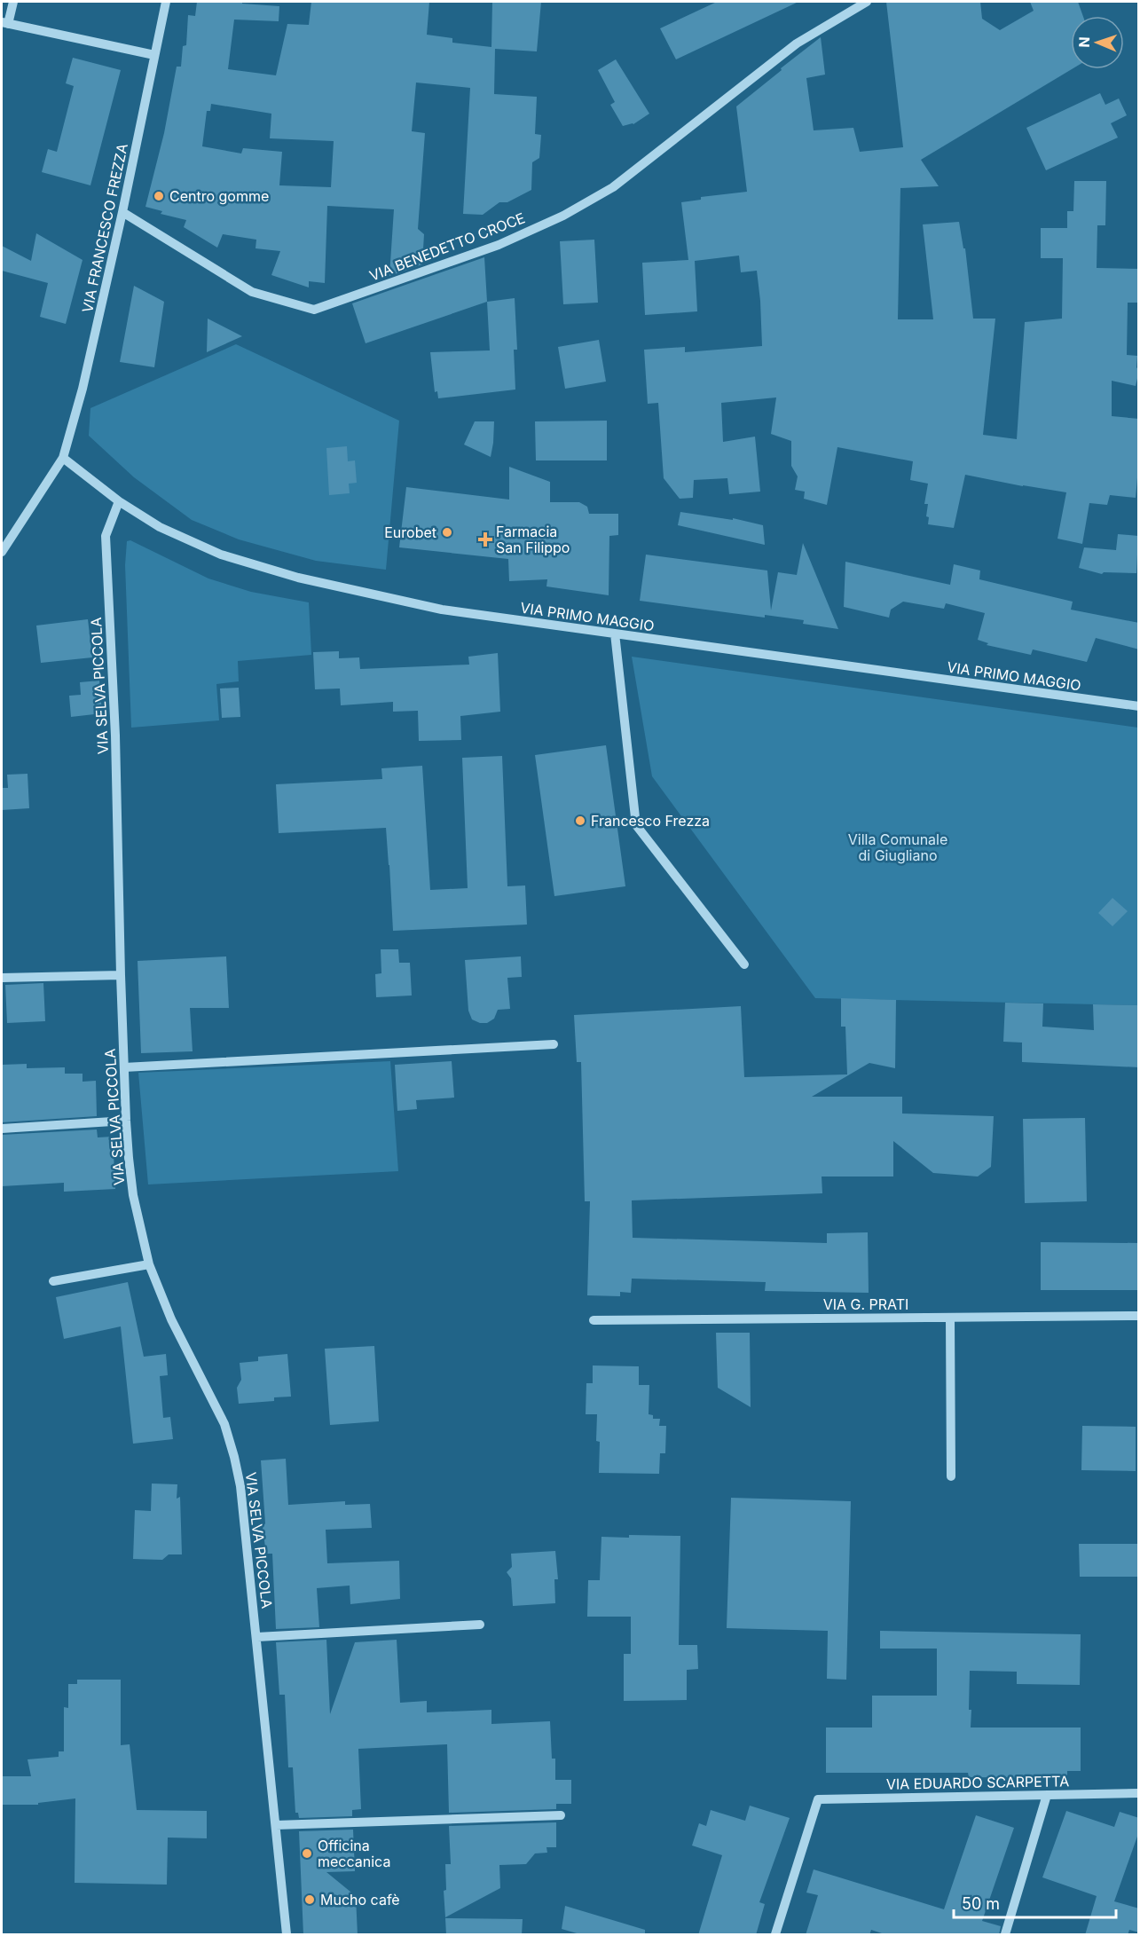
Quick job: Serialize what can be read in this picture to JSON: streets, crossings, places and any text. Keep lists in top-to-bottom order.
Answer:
{
  "streets": {
    "street": [
      "VIA FRANCESCO FREZZA",
      "VIA BENEDETTO CROCE",
      "VIA PRIMO MAGGIO",
      "VIA SELVA PICCOLA",
      "VIA G. PRATI",
      "VIA EDUARDO SCARPETTA"
    ]
  },
  "crossings": [
    ["VIA FRANCESCO FREZZA", "VIA BENEDETTO CROCE"],
    ["VIA FRANCESCO FREZZA", "VIA PRIMO MAGGIO"],
    ["VIA PRIMO MAGGIO", "VIA SELVA PICCOLA"]
  ],
  "parks": ["Villa Comunale di Giugliano"],
  "places": {
    "other": [
      "Centro gomme",
      "Eurobet",
      "Francesco Frezza",
      "Officina meccanica",
      "Mucho cafè"
    ],
    "health": ["Farmacia San Filippo"]
  },
  "scale_bar": "50 m",
  "north": "left"
}
